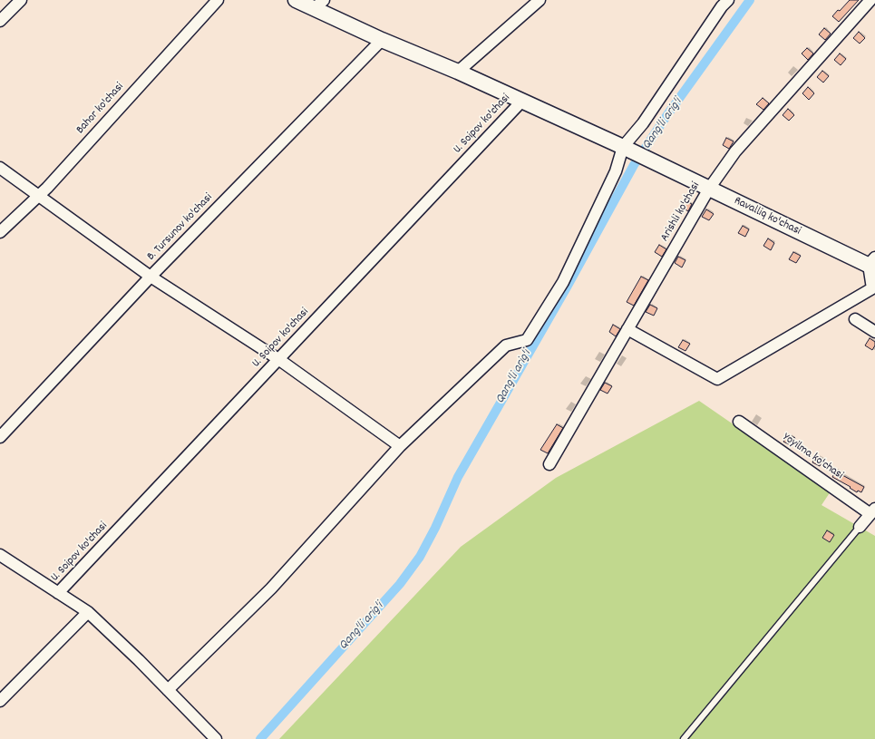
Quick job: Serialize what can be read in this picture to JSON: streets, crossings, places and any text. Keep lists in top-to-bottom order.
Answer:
{
  "streets": {
    "street": [
      "Bahor ko'chasi",
      "U. Soipov ko'chasi",
      "Arishli ko'chasi",
      "Ravalliq ko'chasi",
      "B. Tursunov ko'chasi",
      "Yoyilma ko'chasi"
    ]
  },
  "crossings": [
    ["U. Soipov ko'chasi", "Ravalliq ko'chasi"],
    ["Arishli ko'chasi", "Ravalliq ko'chasi"],
    ["Ravalliq ko'chasi", "B. Tursunov ko'chasi"]
  ],
  "water": ["Qang'li arig'i"]
}
